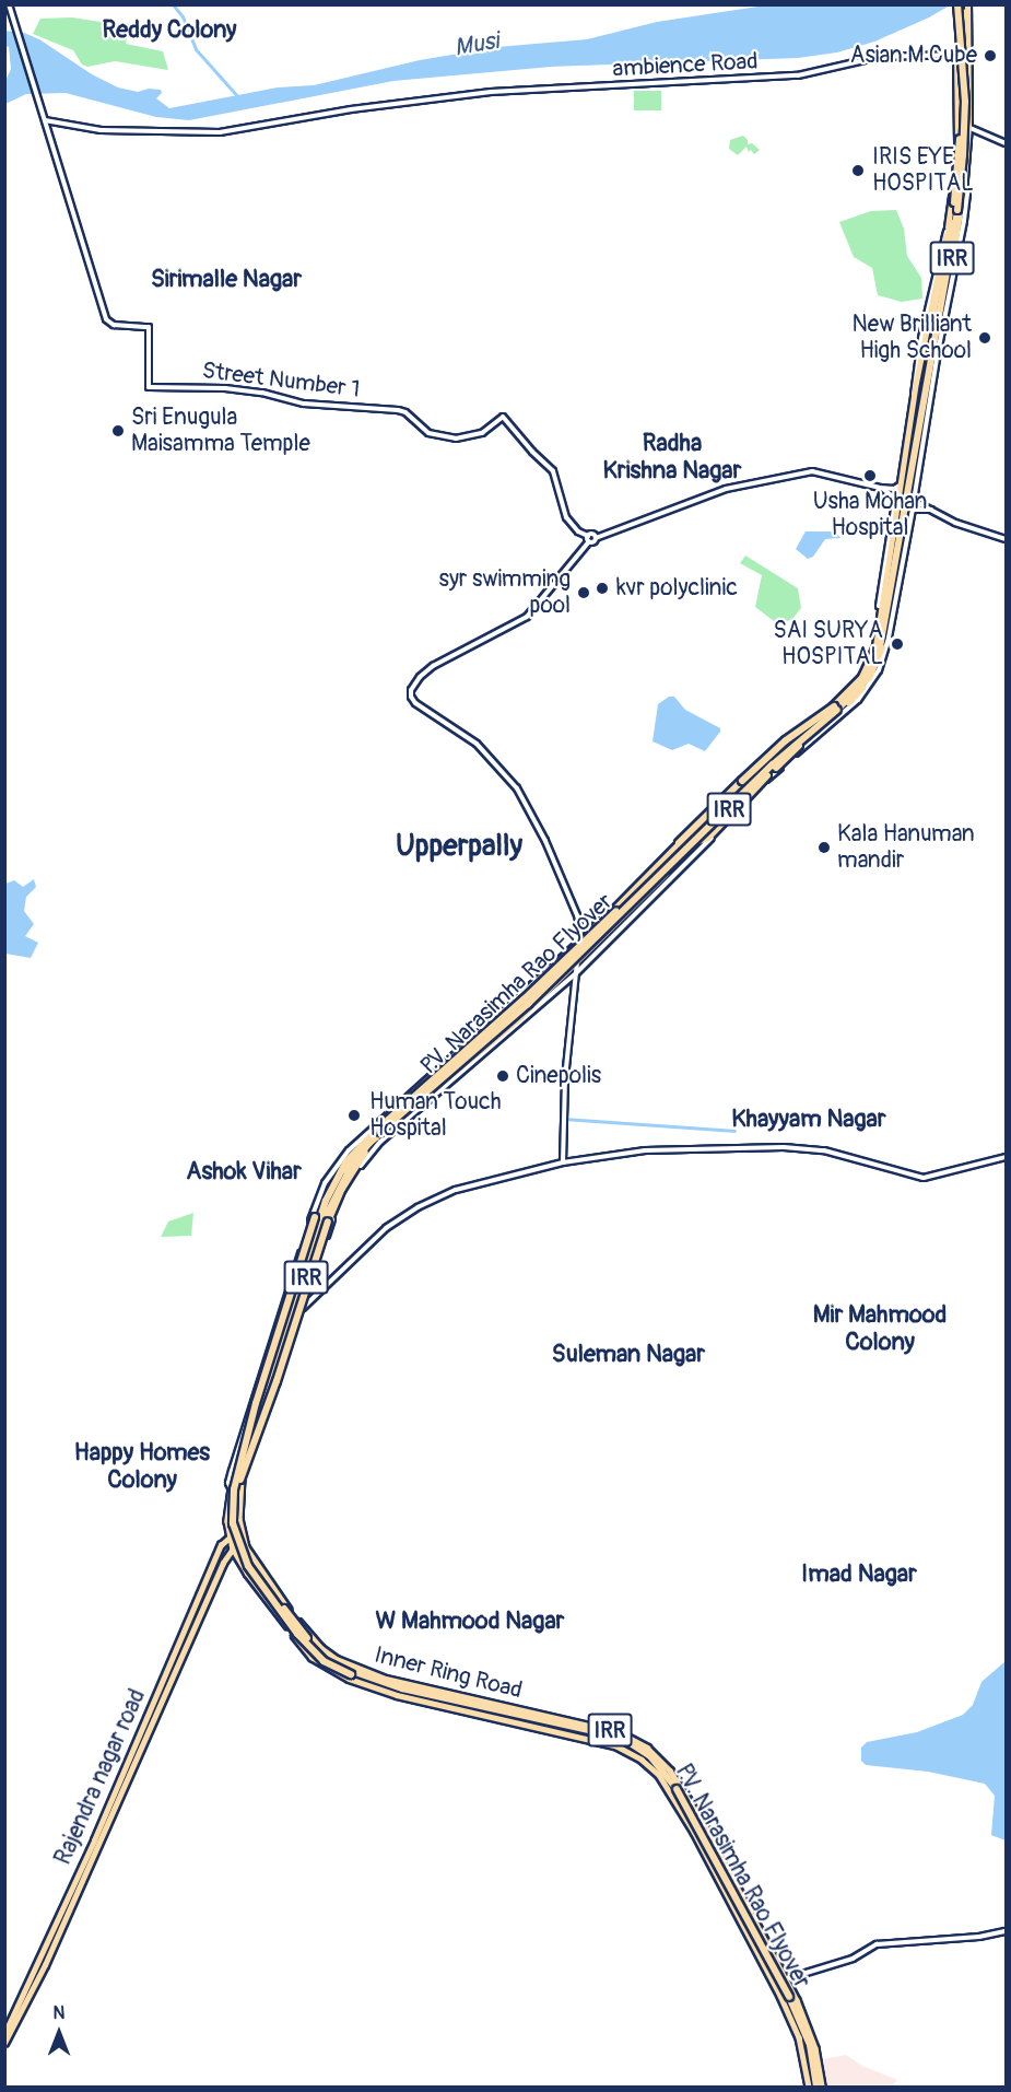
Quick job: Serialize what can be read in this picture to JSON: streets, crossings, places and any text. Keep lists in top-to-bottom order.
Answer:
{
  "streets": {
    "highway": ["P.V. Narasimha Rao Flyover"],
    "main road": ["IRR", "Inner Ring Road", "Rajendra nagar road"],
    "street": ["ambience Road", "Street Number 1"]
  },
  "crossings": [
    ["ambience Road", "Street Number 1"],
    ["ambience Road", "Inner Ring Road"],
    ["P.V. Narasimha Rao Flyover", "Inner Ring Road"],
    ["Inner Ring Road", "Rajendra nagar road"]
  ],
  "districts": [
    "Reddy Colony",
    "Sirimalle Nagar",
    "Radha Krishna Nagar",
    "Upperpally",
    "Khayyam Nagar",
    "Ashok Vihar",
    "Mir Mahmood Colony",
    "Suleman Nagar",
    "Happy Homes Colony",
    "Imad Nagar",
    "W Mahmood Nagar"
  ],
  "water": ["Musi"],
  "places": [
    "Asian M Cube",
    "IRIS EYE HOSPITAL",
    "New Brilliant High School",
    "Sri Enugula Maisamma Temple",
    "Usha Mohan Hospital",
    "kvr polyclinic",
    "syr swimming pool",
    "SAI SURYA HOSPITAL",
    "Kala Hanuman mandir",
    "Cinepolis",
    "Human Touch Hospital"
  ],
  "north": "top"
}
